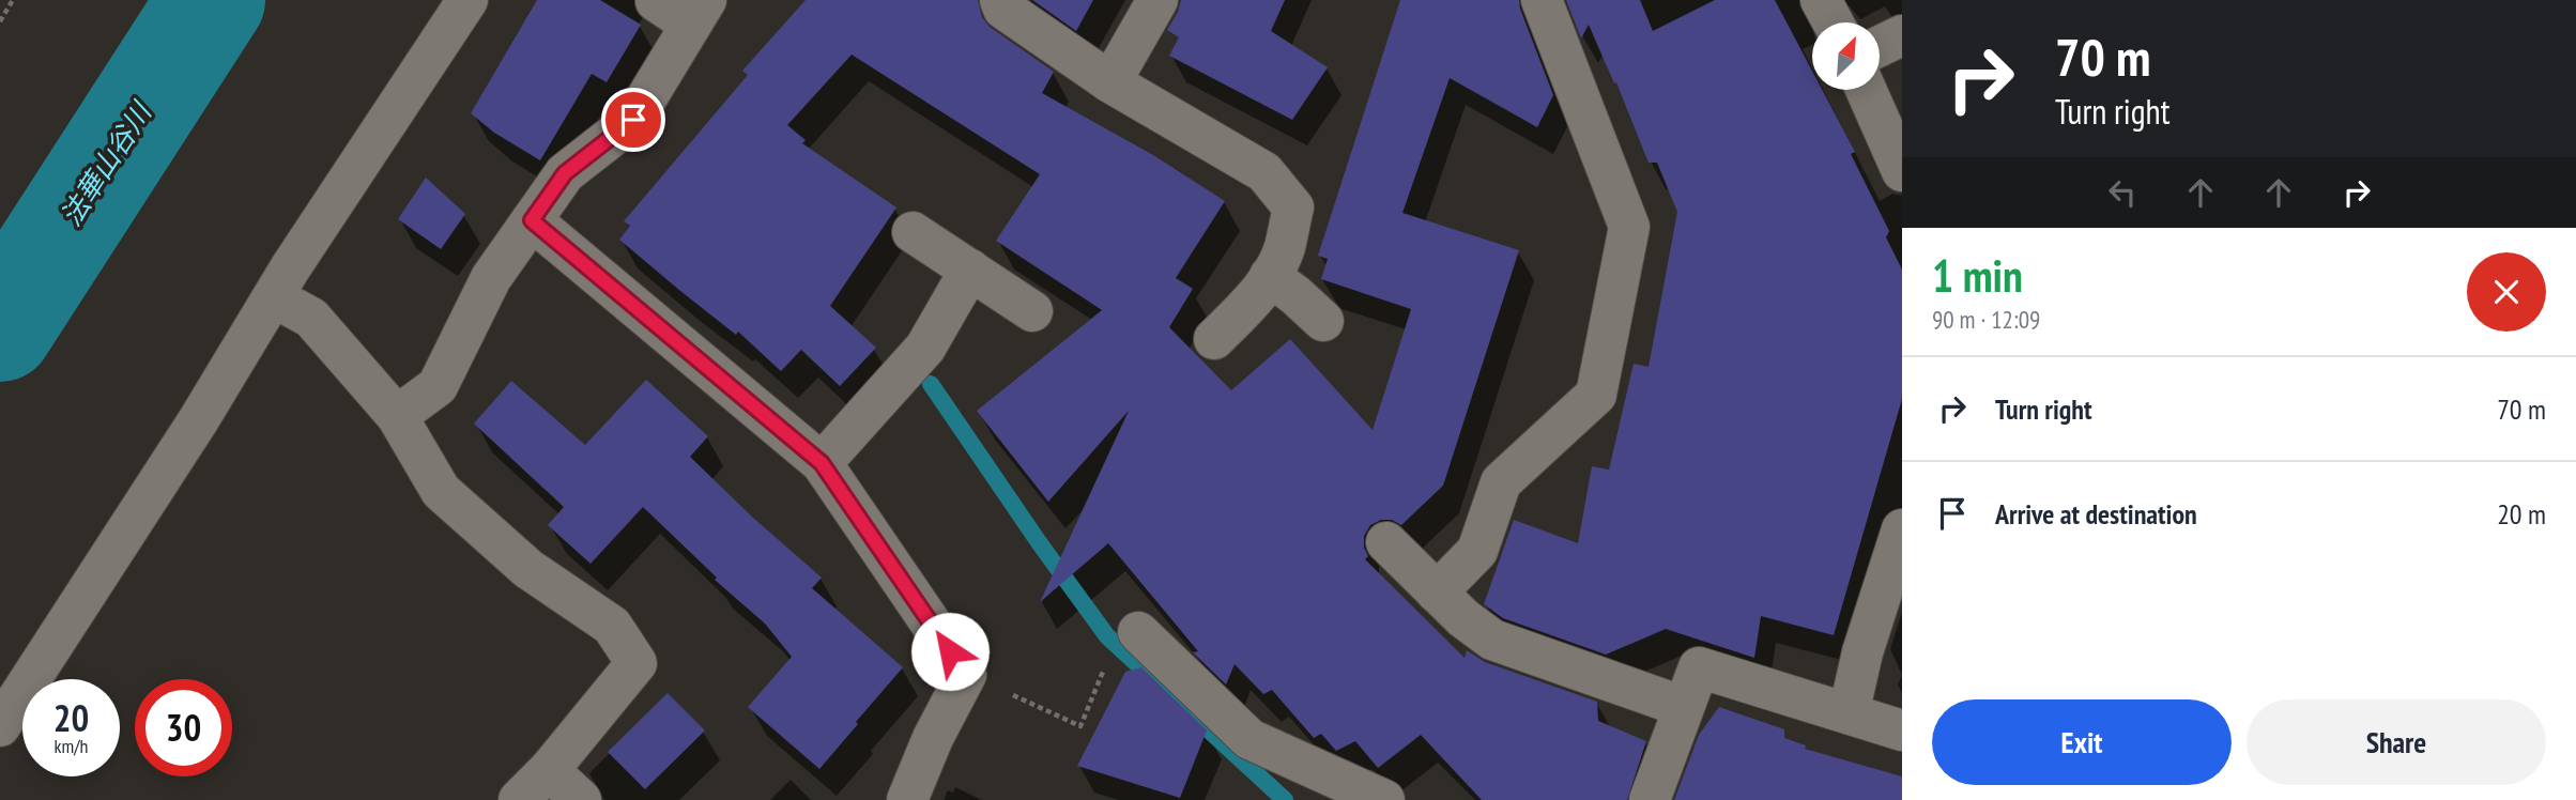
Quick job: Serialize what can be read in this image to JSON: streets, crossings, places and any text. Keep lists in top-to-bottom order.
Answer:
{
  "water": ["法華山谷川"],
  "north": "top right",
  "page": {
    "turn": ["70 m", "Turn right"],
    "heading": ["1 min", "90 m · 12:09"],
    "list": [
      {
        "name": "Turn right",
        "value": "70 m"
      },
      {
        "name": "Arrive at destination",
        "value": "20 m"
      }
    ],
    "speed": "20 km/h",
    "limit": "30",
    "buttons": ["Exit", "Share"]
  }
}
